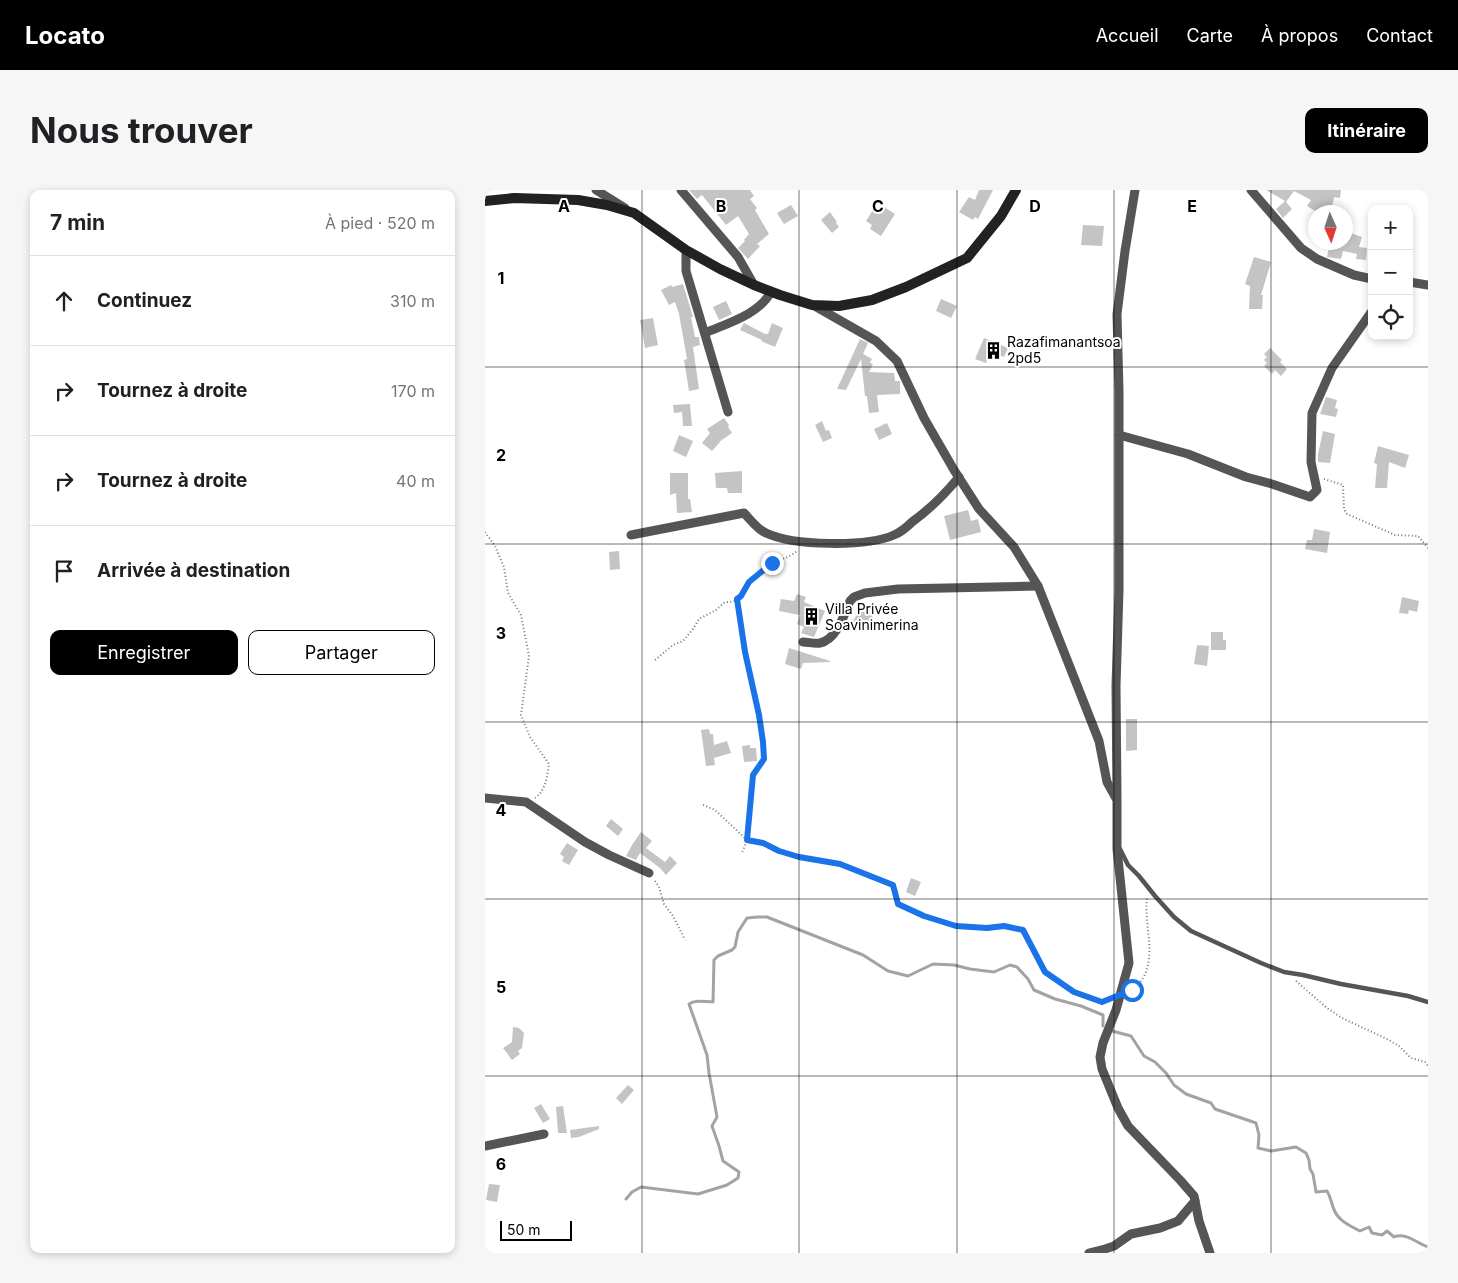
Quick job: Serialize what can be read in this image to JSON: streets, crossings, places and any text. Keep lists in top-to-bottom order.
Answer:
{
  "places": {
    "building": ["Razafimanantsoa 2pd5", "Villa Privée Soavinimerina"]
  },
  "scale_bar": "50 m",
  "north": "bottom",
  "page": {
    "header": "Locato",
    "nav": [
      "Accueil",
      "Carte",
      "À propos",
      "Contact"
    ],
    "buttons": [
      "Itinéraire",
      ["Enregistrer", "Partager"]
    ],
    "title": "Nous trouver",
    "heading": ["7 min", "À pied · 520 m"],
    "map_buttons": ["+", "−"],
    "list": [
      ["Continuez", "310 m"],
      ["Tournez à droite", "170 m"],
      ["Tournez à droite", "40 m"],
      "Arrivée à destination"
    ],
    "scale": "50 m"
  },
  "grid": {
    "columns": [
      "A",
      "B",
      "C",
      "D",
      "E"
    ],
    "rows": [
      "1",
      "2",
      "3",
      "4",
      "5",
      "6"
    ]
  }
}
